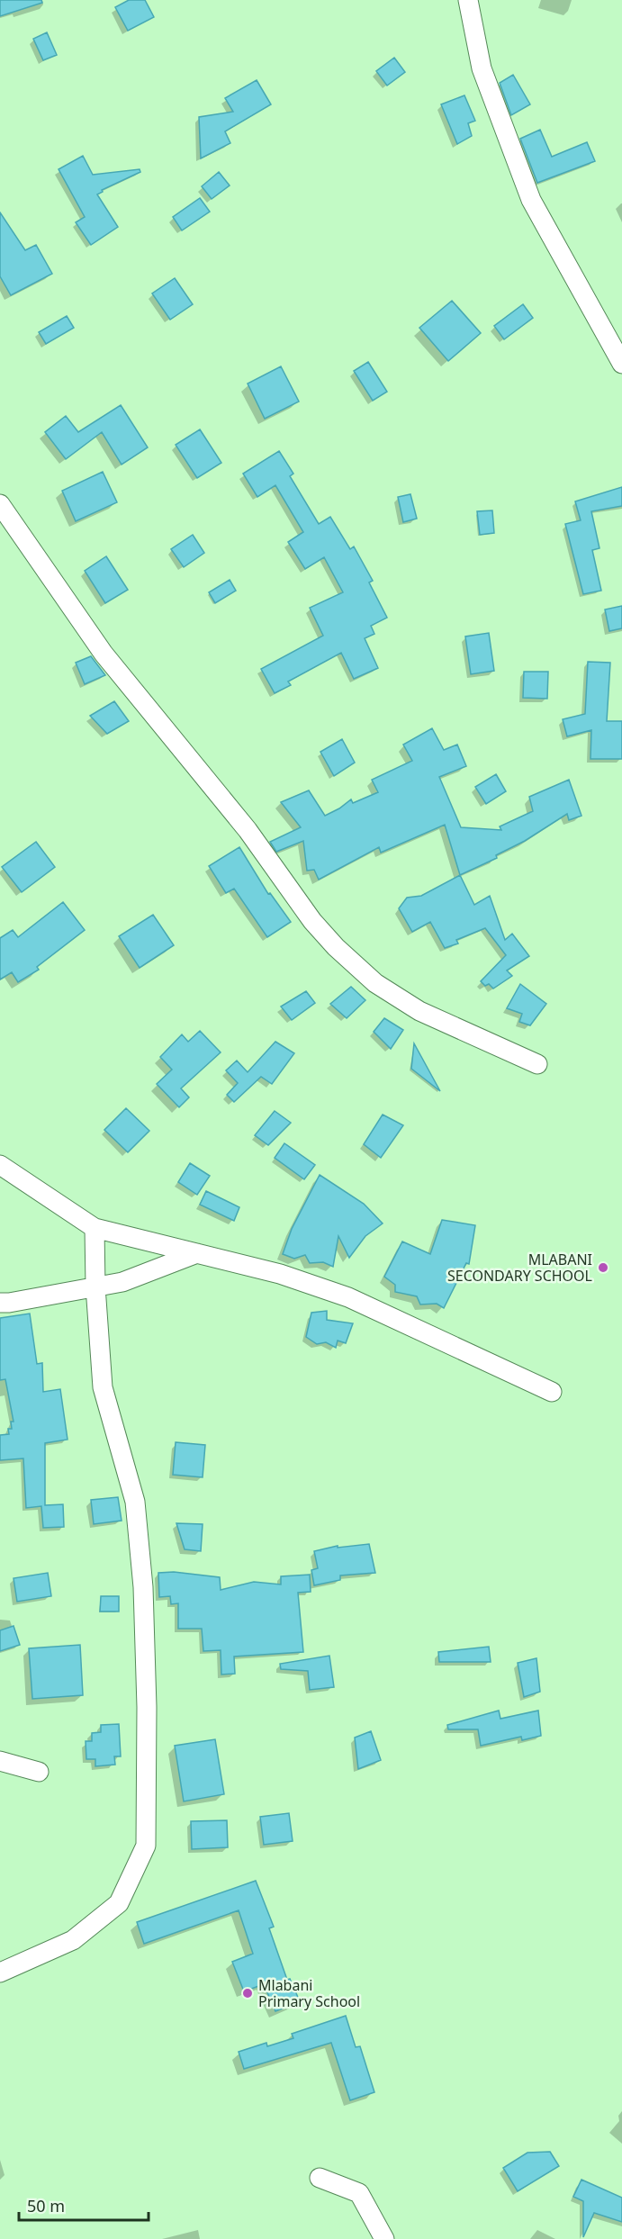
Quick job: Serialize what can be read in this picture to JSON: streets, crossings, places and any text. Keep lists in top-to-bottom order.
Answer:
{
  "places": ["MLABANI SECONDARY SCHOOL", "Mlabani Primary School"],
  "scale_bar": "50 m"
}
